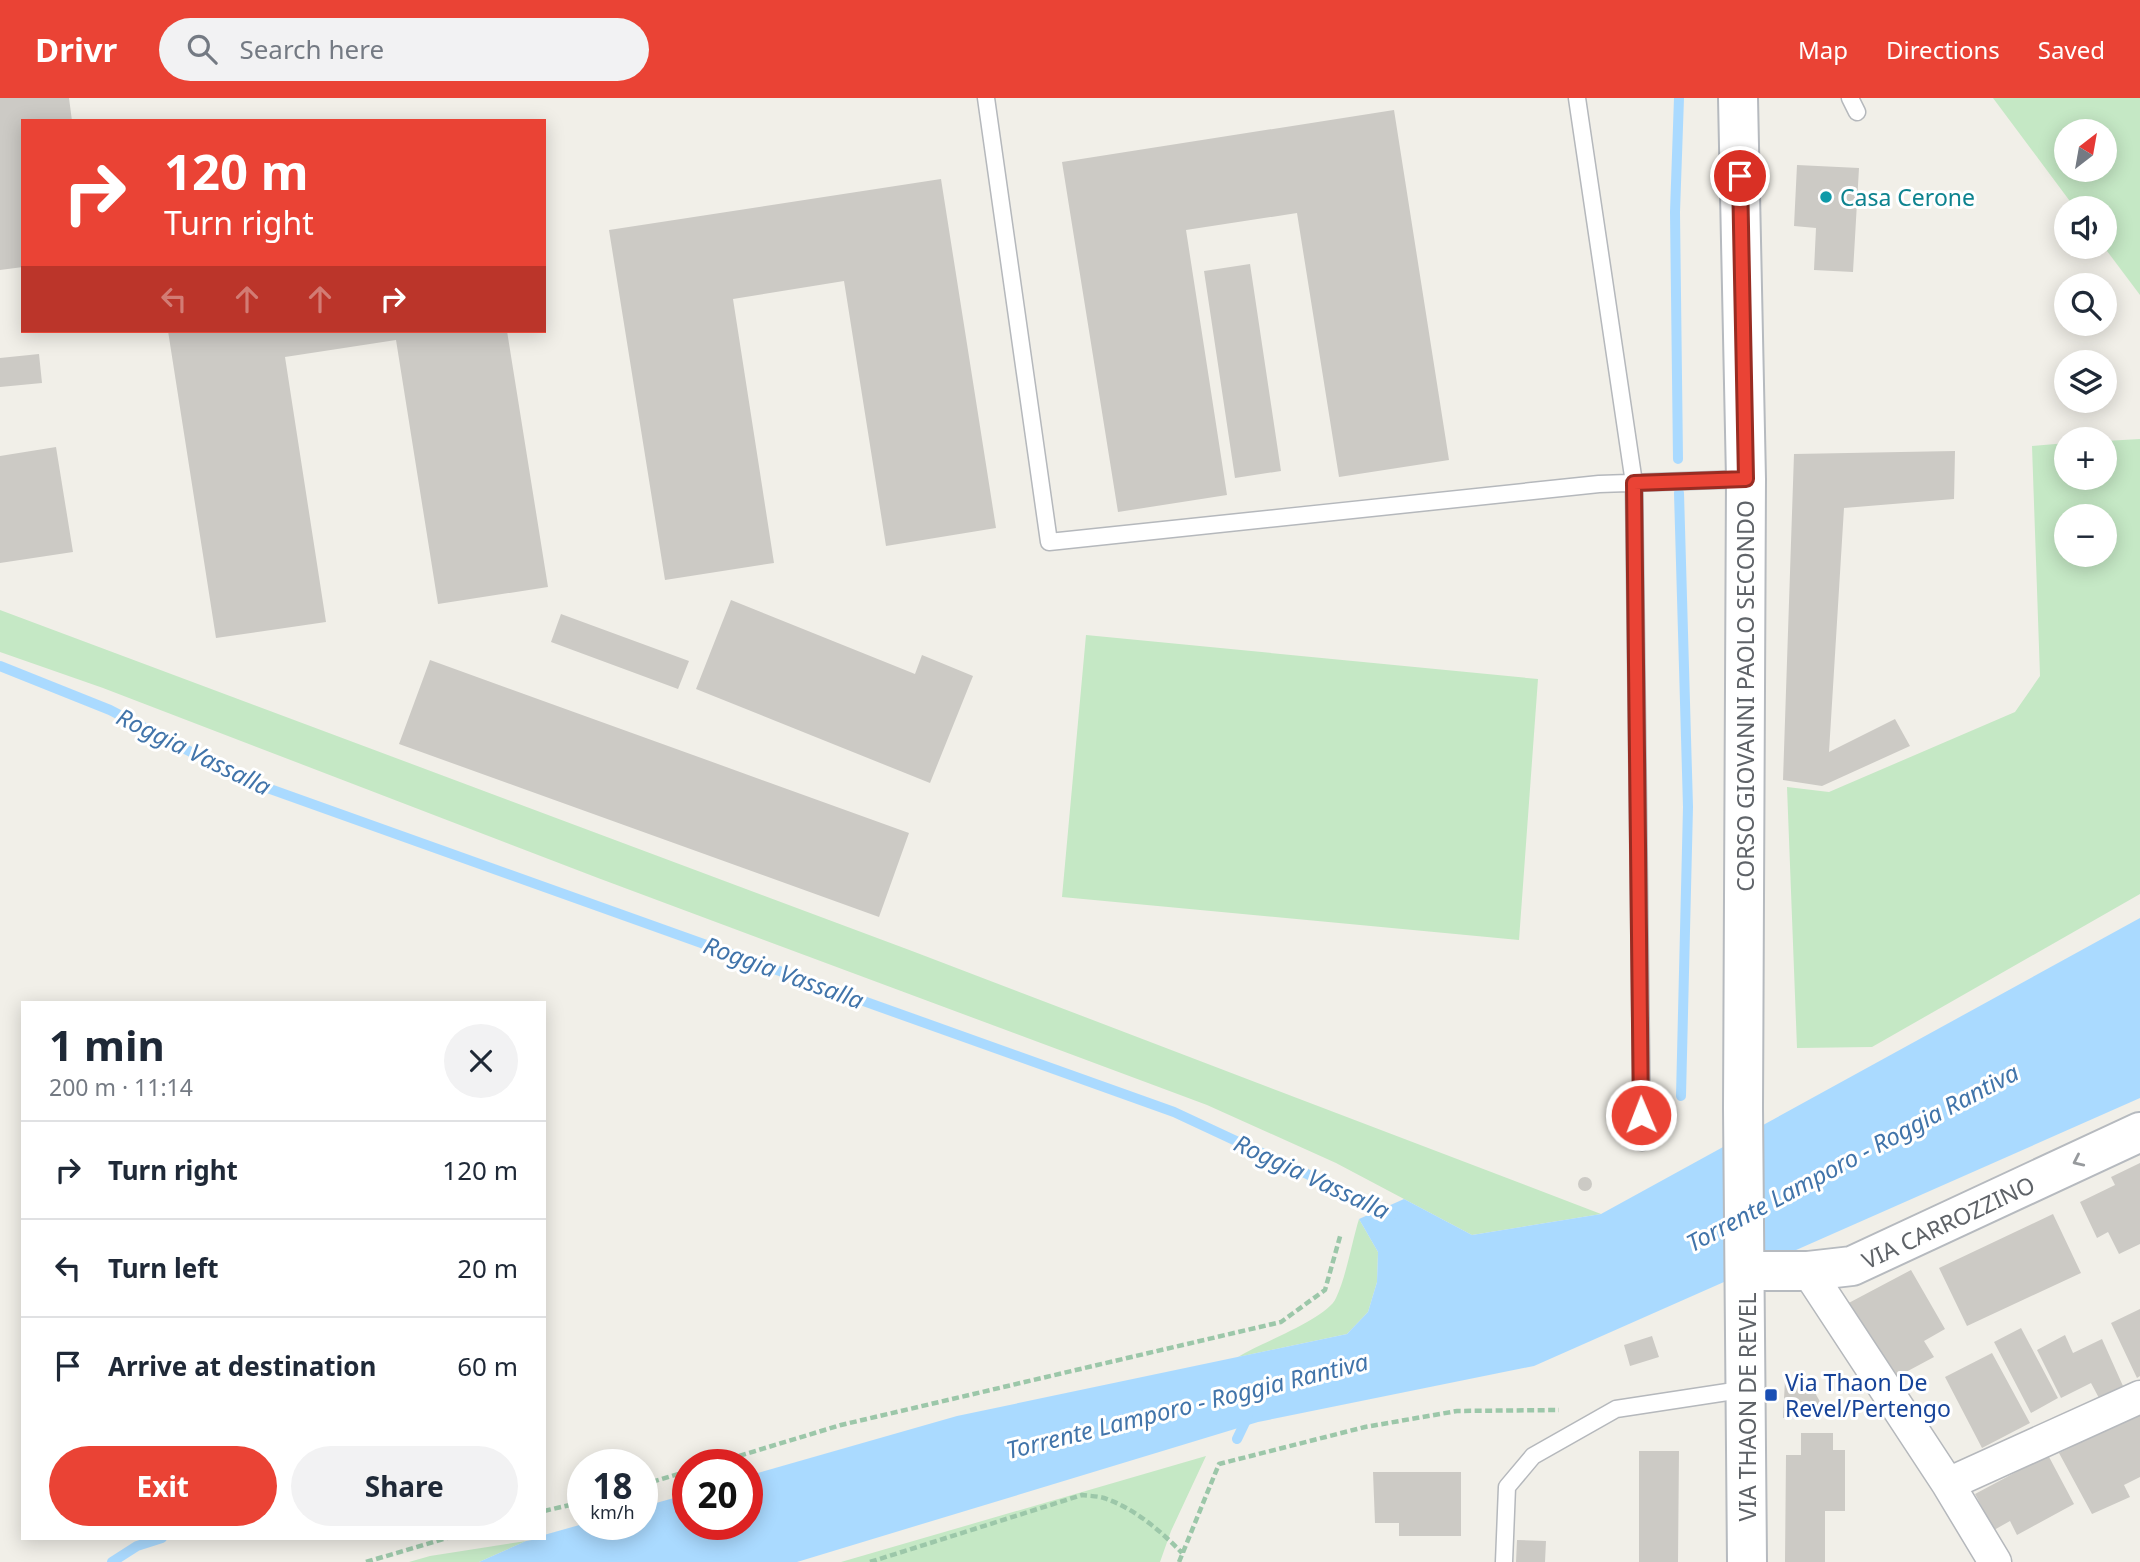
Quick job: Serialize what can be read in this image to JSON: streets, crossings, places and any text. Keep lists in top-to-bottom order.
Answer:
{
  "streets": {
    "main road": ["CORSO GIOVANNI PAOLO SECONDO", "VIA CARROZZINO", "VIA THAON DE REVEL"]
  },
  "crossings": [
    ["CORSO GIOVANNI PAOLO SECONDO", "VIA CARROZZINO"],
    ["CORSO GIOVANNI PAOLO SECONDO", "VIA THAON DE REVEL"],
    ["VIA CARROZZINO", "VIA THAON DE REVEL"]
  ],
  "one_way": ["VIA CARROZZINO"],
  "water": ["Roggia Vassalla", "Torrente Lamporo - Roggia Rantiva"],
  "places": {
    "other": ["Casa Cerone"],
    "transit": ["Via Thaon De Revel/Pertengo"]
  },
  "north": "top right",
  "page": {
    "header": "Drivr",
    "search": "Search here",
    "nav": ["Map", "Directions", "Saved"],
    "map_buttons": ["+", "−"],
    "turn": ["120 m", "Turn right"],
    "heading": ["1 min", "200 m · 11:14"],
    "list": [
      {
        "name": "Turn right",
        "value": "120 m"
      },
      {
        "name": "Turn left",
        "value": "20 m"
      },
      {
        "name": "Arrive at destination",
        "value": "60 m"
      }
    ],
    "buttons": ["Exit", "Share"],
    "speed": "18 km/h",
    "limit": "20"
  }
}
